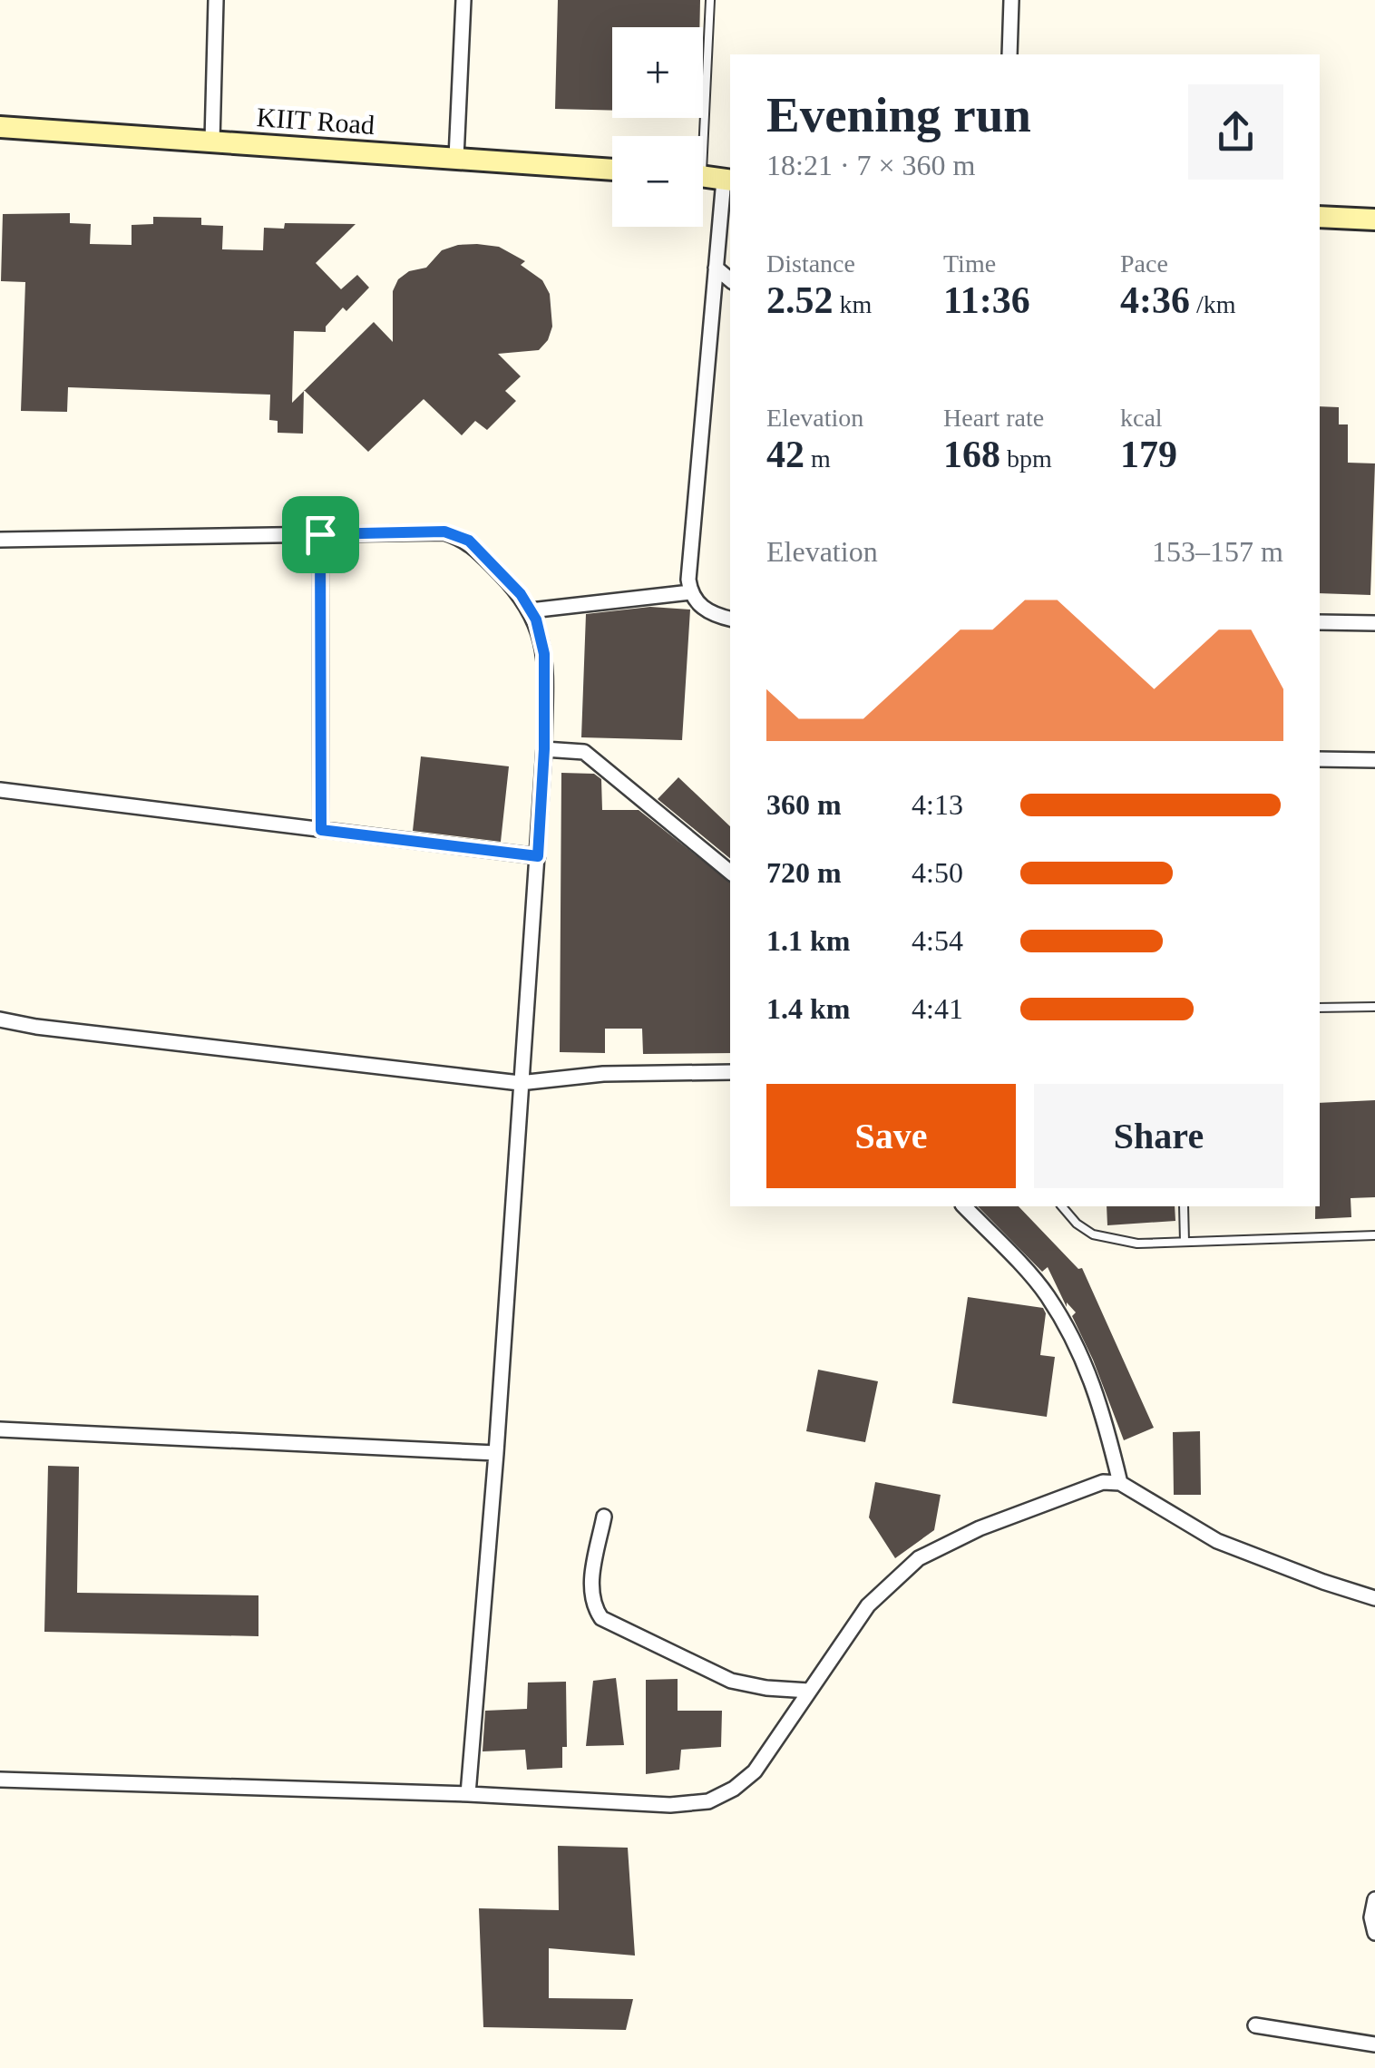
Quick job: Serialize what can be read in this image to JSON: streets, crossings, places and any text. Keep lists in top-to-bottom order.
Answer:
{
  "streets": {
    "main road": ["KIIT Road"]
  },
  "page": {
    "map_buttons": ["+", "−"],
    "heading": ["Evening run", "18:21 · 7 × 360 m"],
    "stats": [
      ["Distance", "2.52 km"],
      ["Time", "11:36"],
      ["Pace", "4:36 /km"],
      ["Elevation", "42 m"],
      ["Heart rate", "168 bpm"],
      ["kcal", "179"]
    ],
    "chart": ["Elevation", "153–157 m"],
    "list": [
      {
        "name": "360 m",
        "note": "4:13"
      },
      {
        "name": "720 m",
        "note": "4:50"
      },
      {
        "name": "1.1 km",
        "note": "4:54"
      },
      {
        "name": "1.4 km",
        "note": "4:41"
      }
    ],
    "buttons": ["Save", "Share"]
  }
}
